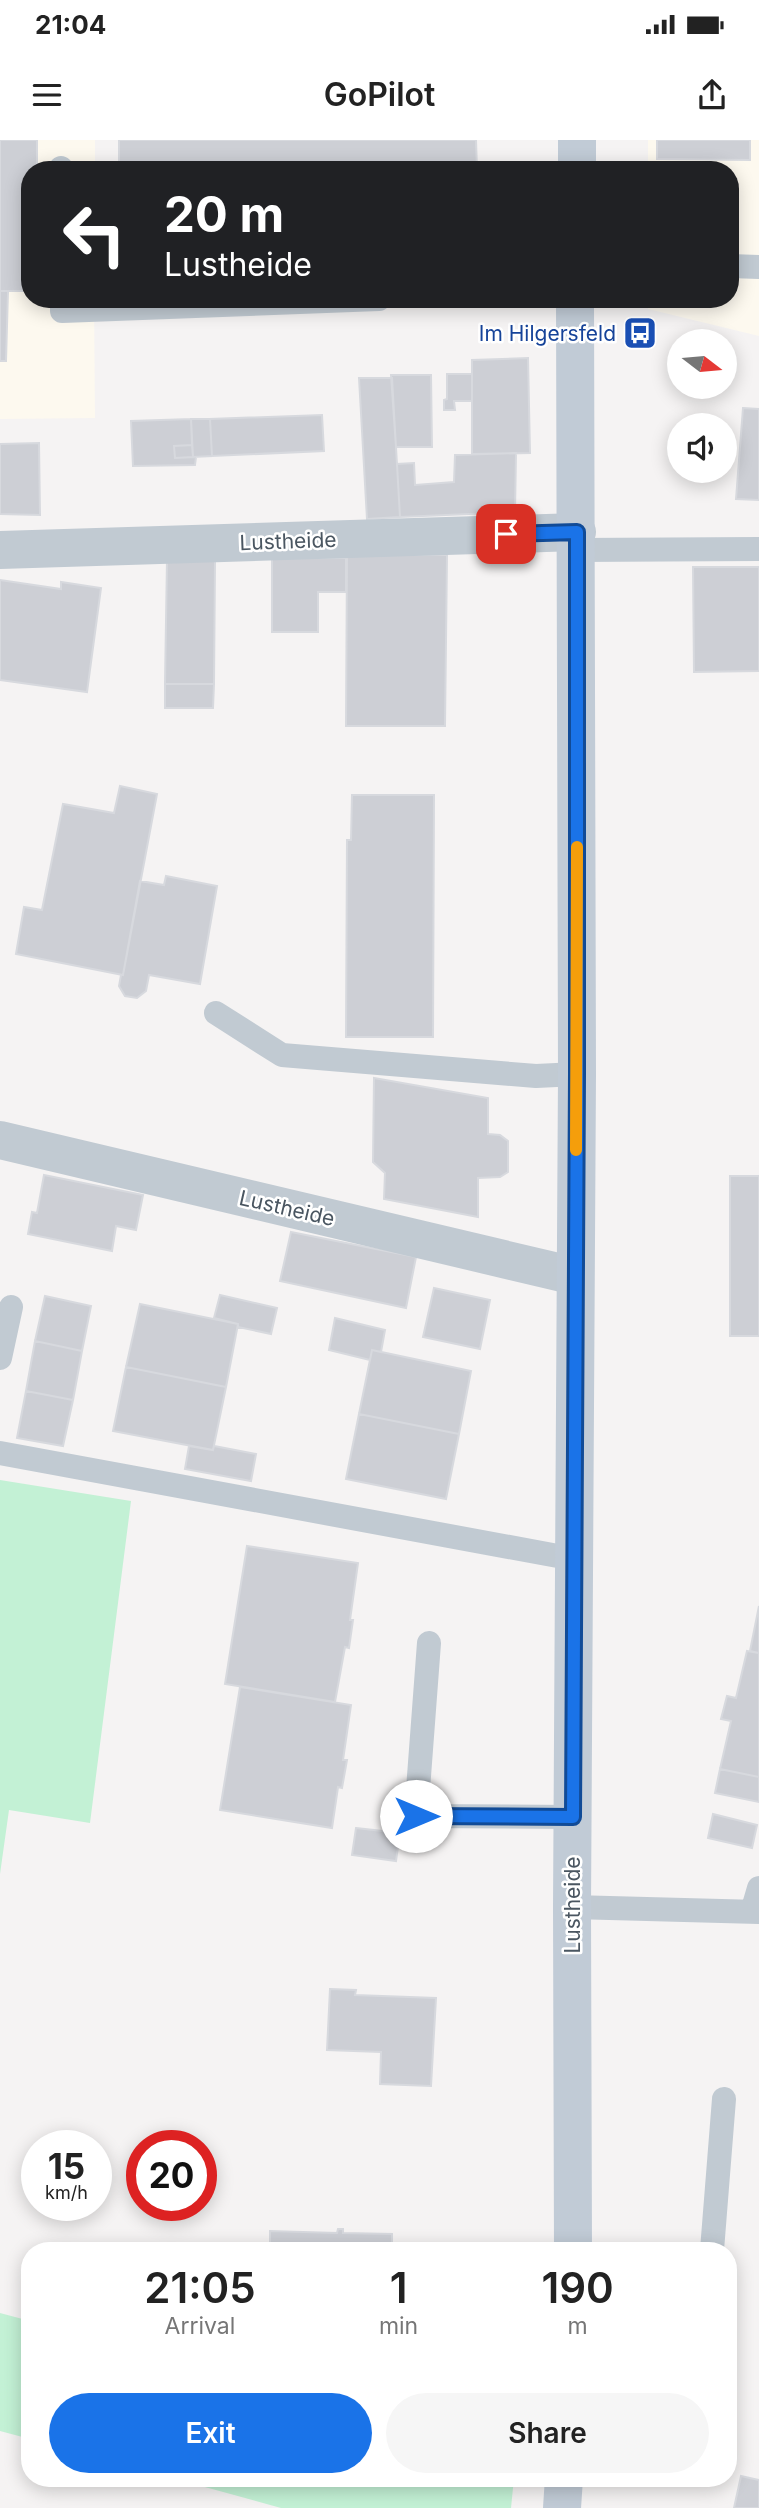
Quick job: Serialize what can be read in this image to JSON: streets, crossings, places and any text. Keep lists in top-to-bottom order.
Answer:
{
  "streets": {
    "main road": ["Lustheide"]
  },
  "places": {
    "bus stop": ["Im Hilgersfeld"]
  },
  "north": "right",
  "page": {
    "status": "21:04",
    "header": "GoPilot",
    "turn": ["20 m", "Lustheide"],
    "speed": "15 km/h",
    "limit": "20",
    "eta": [
      "21:05",
      "Arrival",
      "1",
      "min",
      "190",
      "m"
    ],
    "buttons": ["Exit", "Share"]
  }
}
